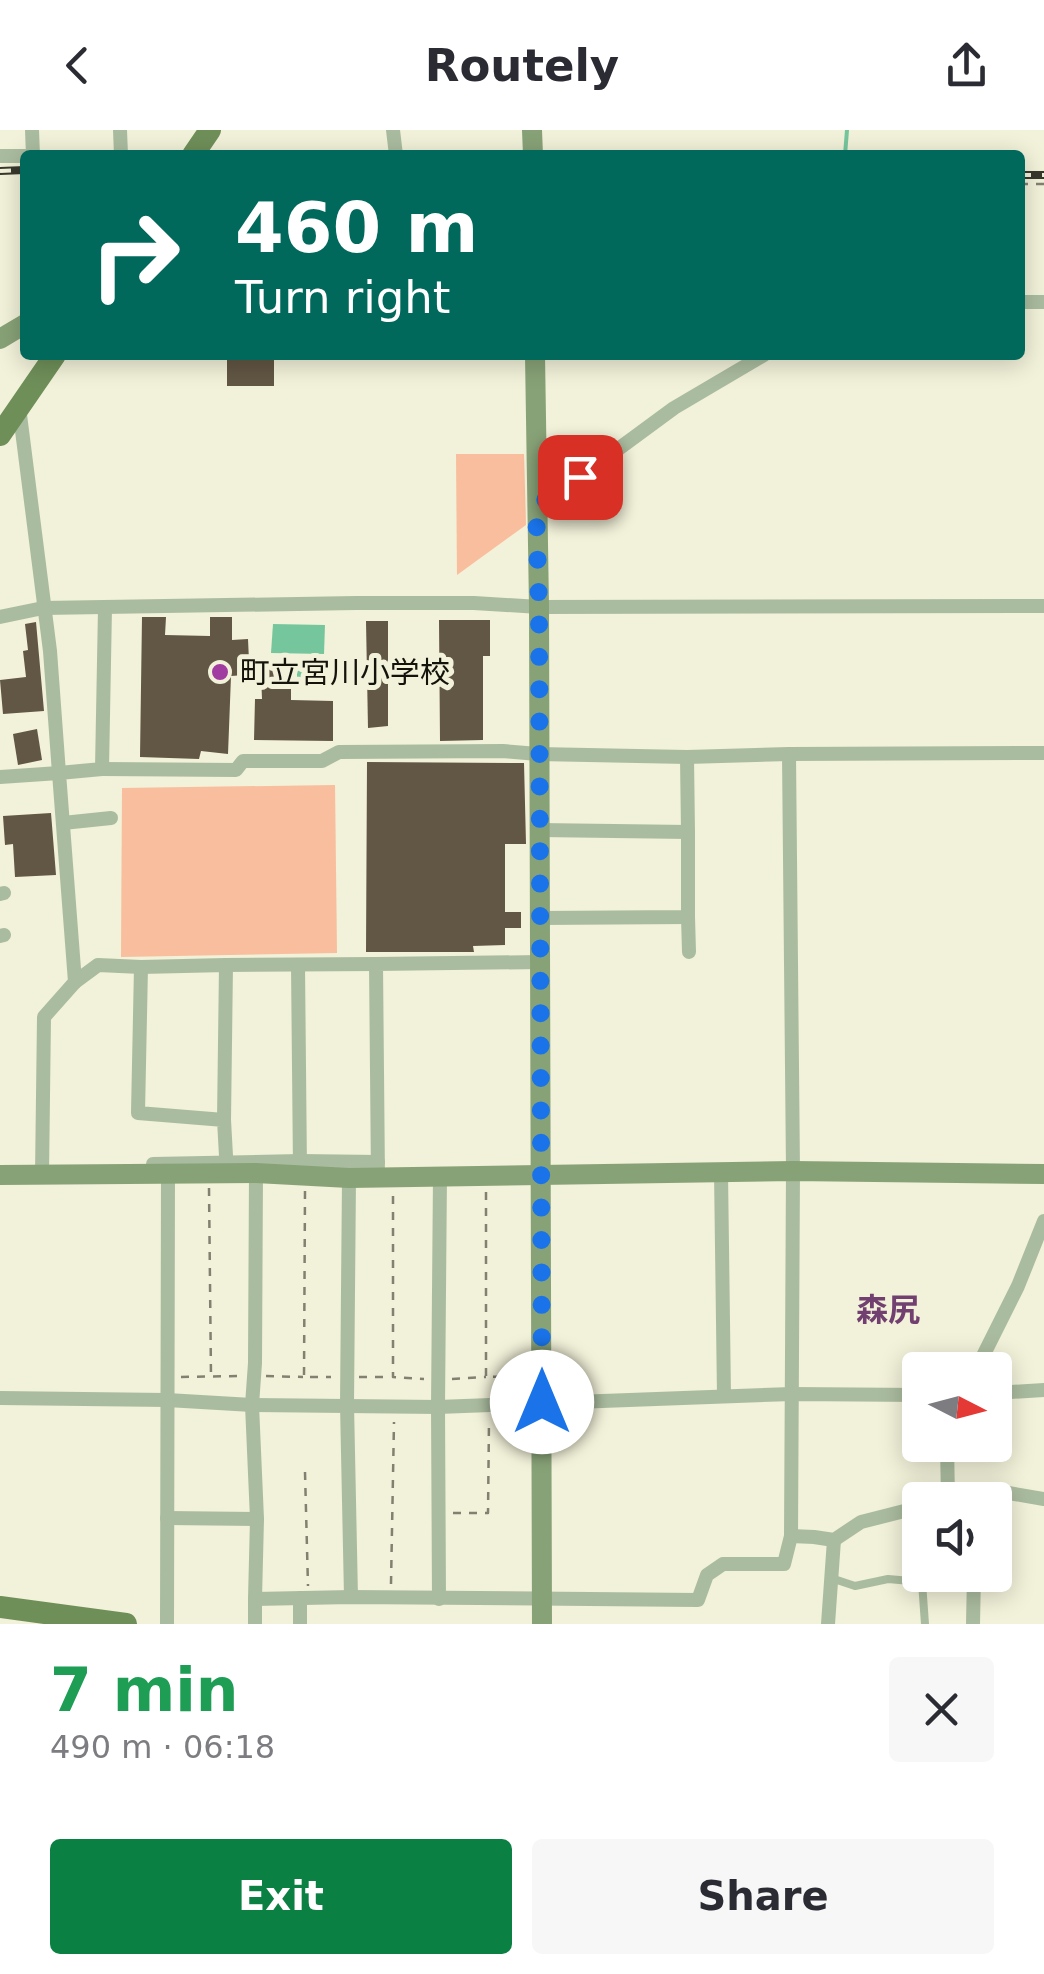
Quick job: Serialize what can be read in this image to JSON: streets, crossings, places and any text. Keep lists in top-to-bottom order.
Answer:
{
  "districts": ["森尻"],
  "places": ["町立宮川小学校"],
  "north": "right",
  "page": {
    "header": "Routely",
    "turn": ["460 m", "Turn right"],
    "heading": ["7 min", "490 m · 06:18"],
    "buttons": ["Exit", "Share"]
  }
}
